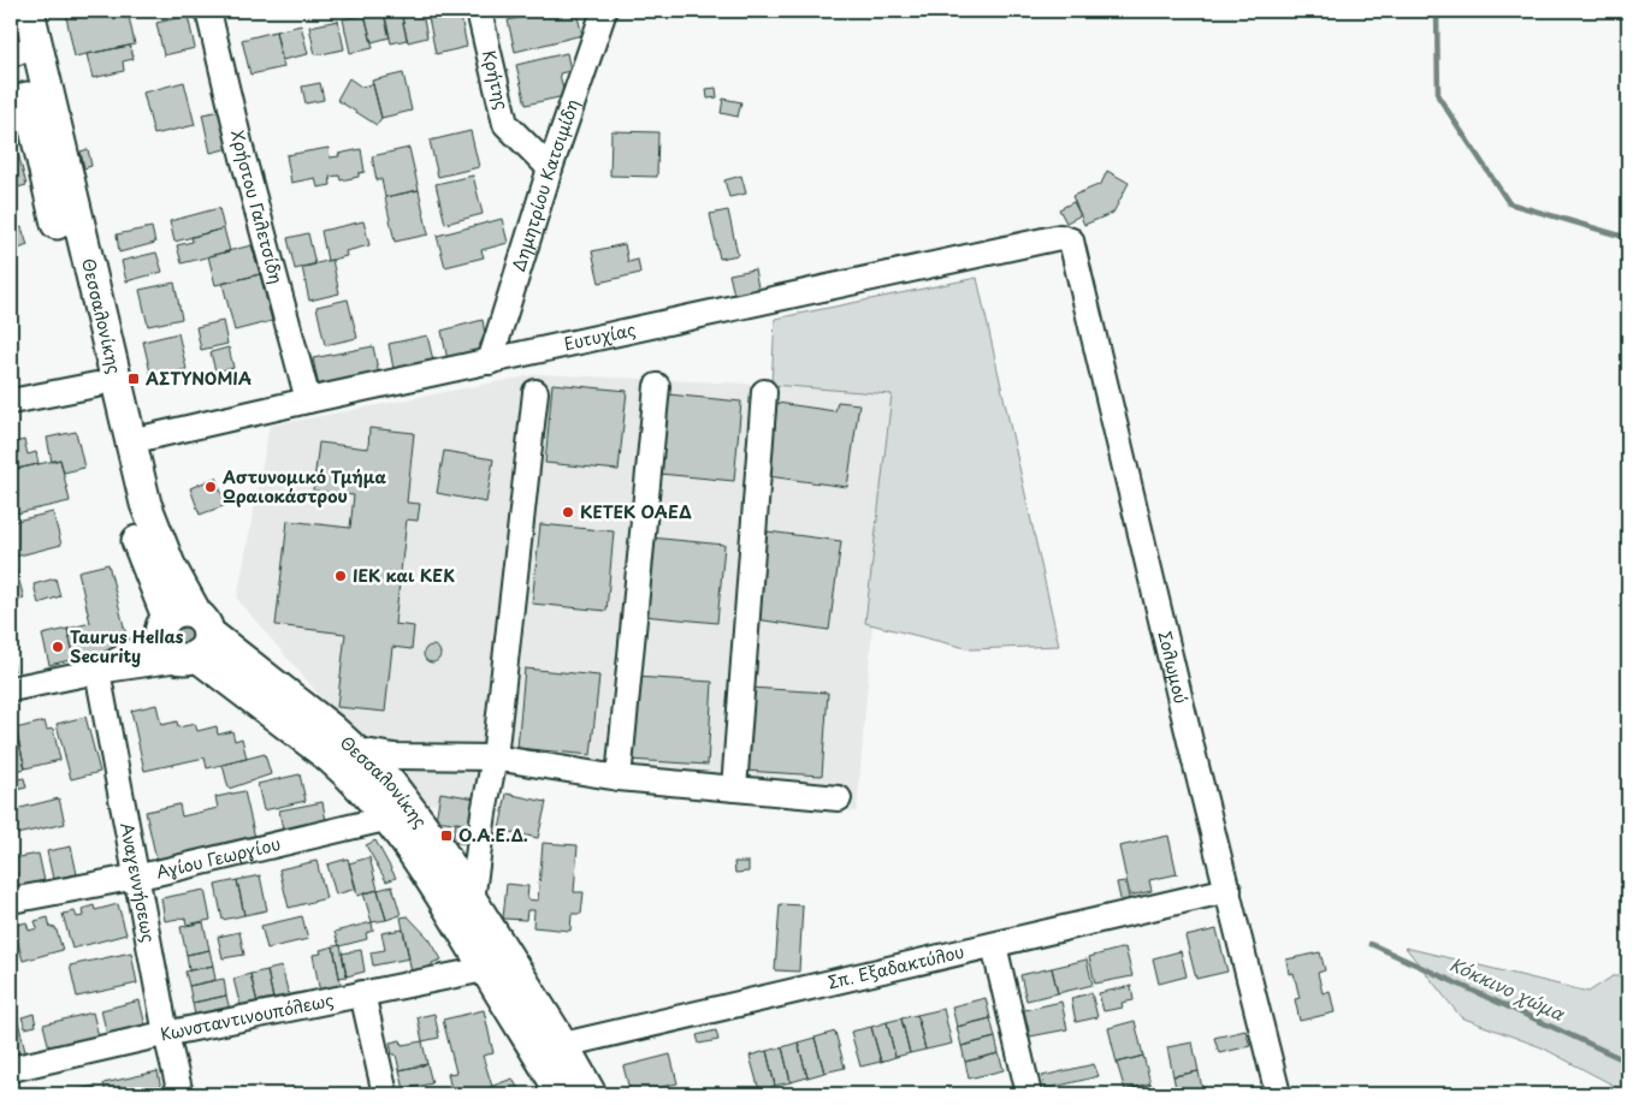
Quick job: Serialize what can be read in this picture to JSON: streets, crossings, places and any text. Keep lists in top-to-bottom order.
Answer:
{
  "streets": {
    "main road": ["Θεσσαλονίκης"],
    "street": [
      "Κρήτης",
      "Δημητρίου Κατσιμίδη",
      "Χρήστου Γαλετσίδη",
      "Ευτυχίας",
      "Σολωμού",
      "Αγίου Γεωργίου",
      "Αναγεννήσεως",
      "Σπ. Εξαδακτύλου",
      "Κωνσταντινουπόλεως"
    ]
  },
  "crossings": [
    ["Κρήτης", "Δημητρίου Κατσιμίδη"],
    ["Δημητρίου Κατσιμίδη", "Ευτυχίας"],
    ["Χρήστου Γαλετσίδη", "Ευτυχίας"],
    ["Θεσσαλονίκης", "Ευτυχίας"],
    ["Θεσσαλονίκης", "Αγίου Γεωργίου"],
    ["Θεσσαλονίκης", "Σπ. Εξαδακτύλου"],
    ["Θεσσαλονίκης", "Κωνσταντινουπόλεως"],
    ["Ευτυχίας", "Σολωμού"],
    ["Σολωμού", "Σπ. Εξαδακτύλου"],
    ["Αγίου Γεωργίου", "Αναγεννήσεως"],
    ["Αναγεννήσεως", "Κωνσταντινουπόλεως"]
  ],
  "water": ["Κόκκινο χώμα"],
  "places": {
    "transit": ["ΑΣΤΥΝΟΜΙΑ", "Ο.Α.Ε.Δ."],
    "other": [
      "Αστυνομικό Τμήμα Ωραιοκάστρου",
      "ΚΕΤΕΚ ΟΑΕΔ",
      "ΙΕΚ και ΚΕΚ",
      "Taurus Hellas Security"
    ]
  }
}
